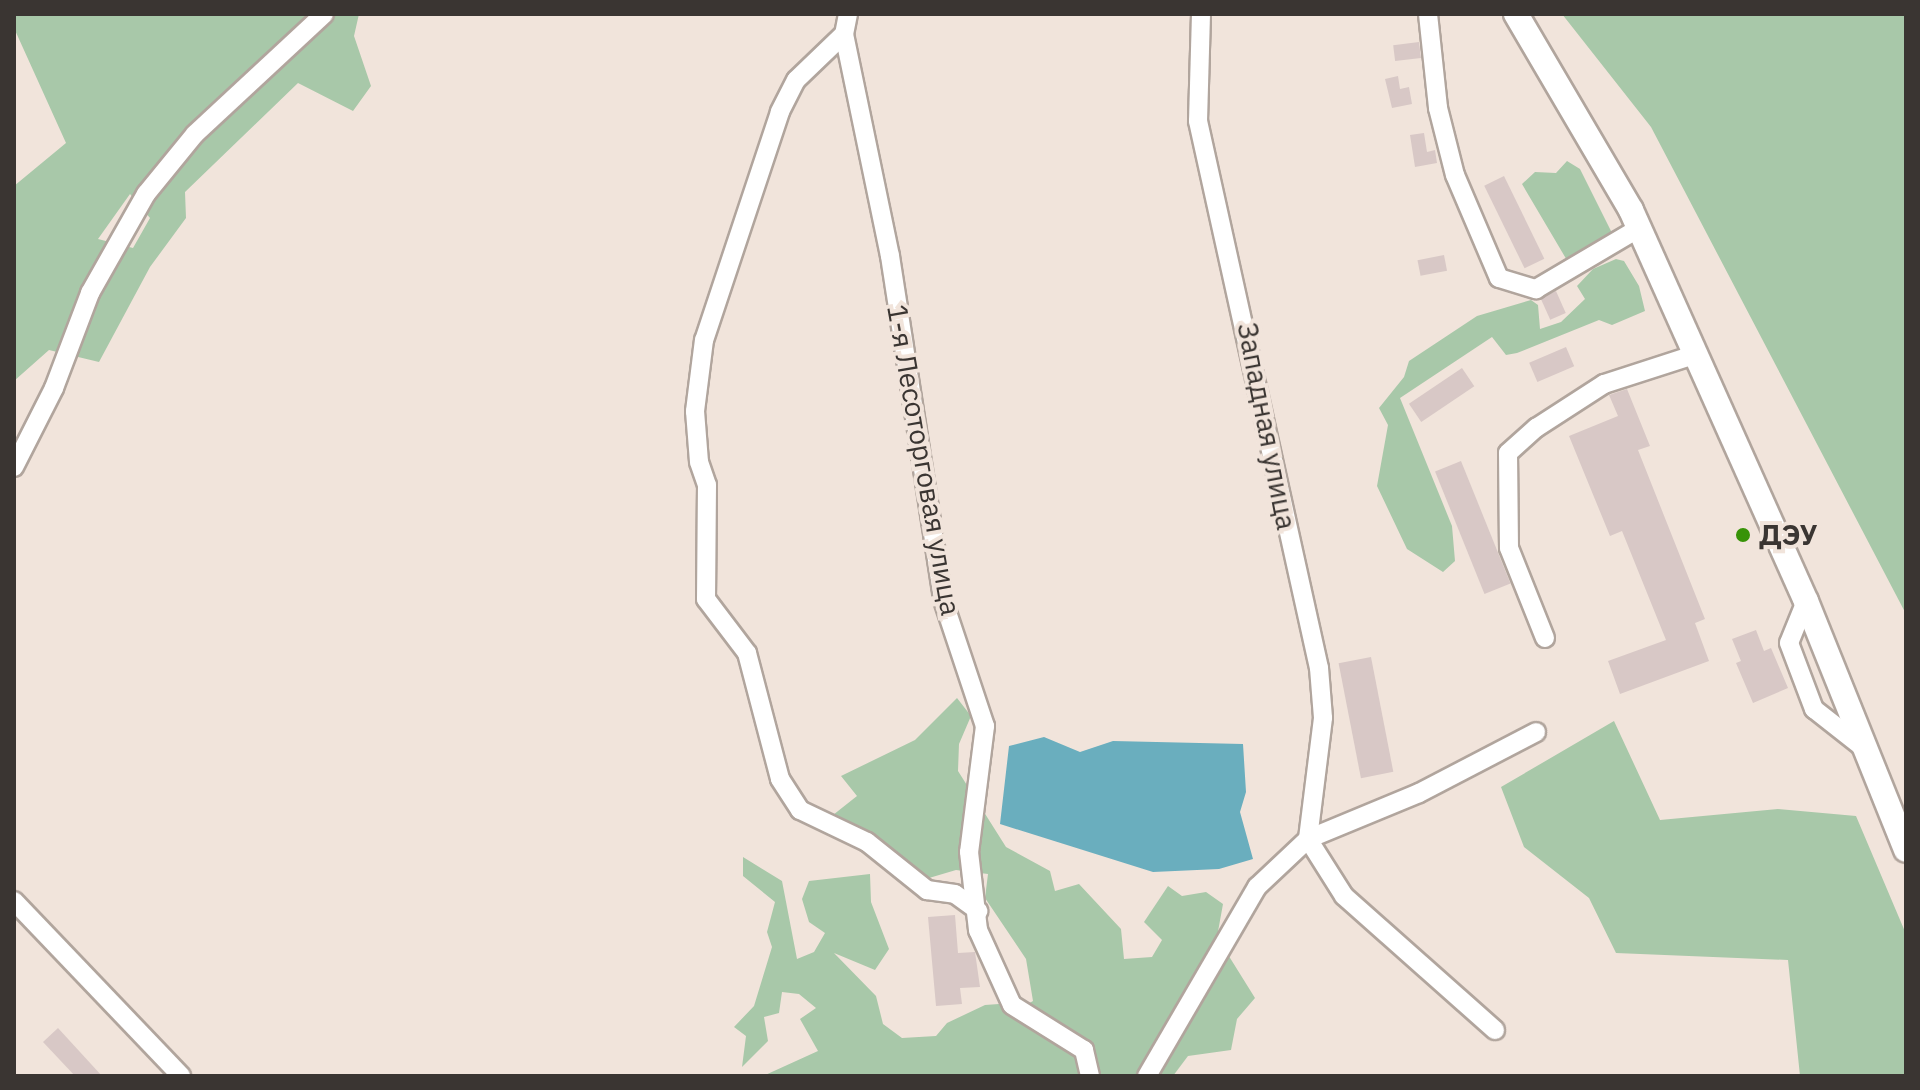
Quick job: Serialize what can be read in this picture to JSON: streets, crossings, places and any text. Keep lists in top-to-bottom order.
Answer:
{
  "streets": {
    "street": ["Западная улица", "1-я Лесоторговая улица"]
  },
  "places": ["ДЭУ"]
}
